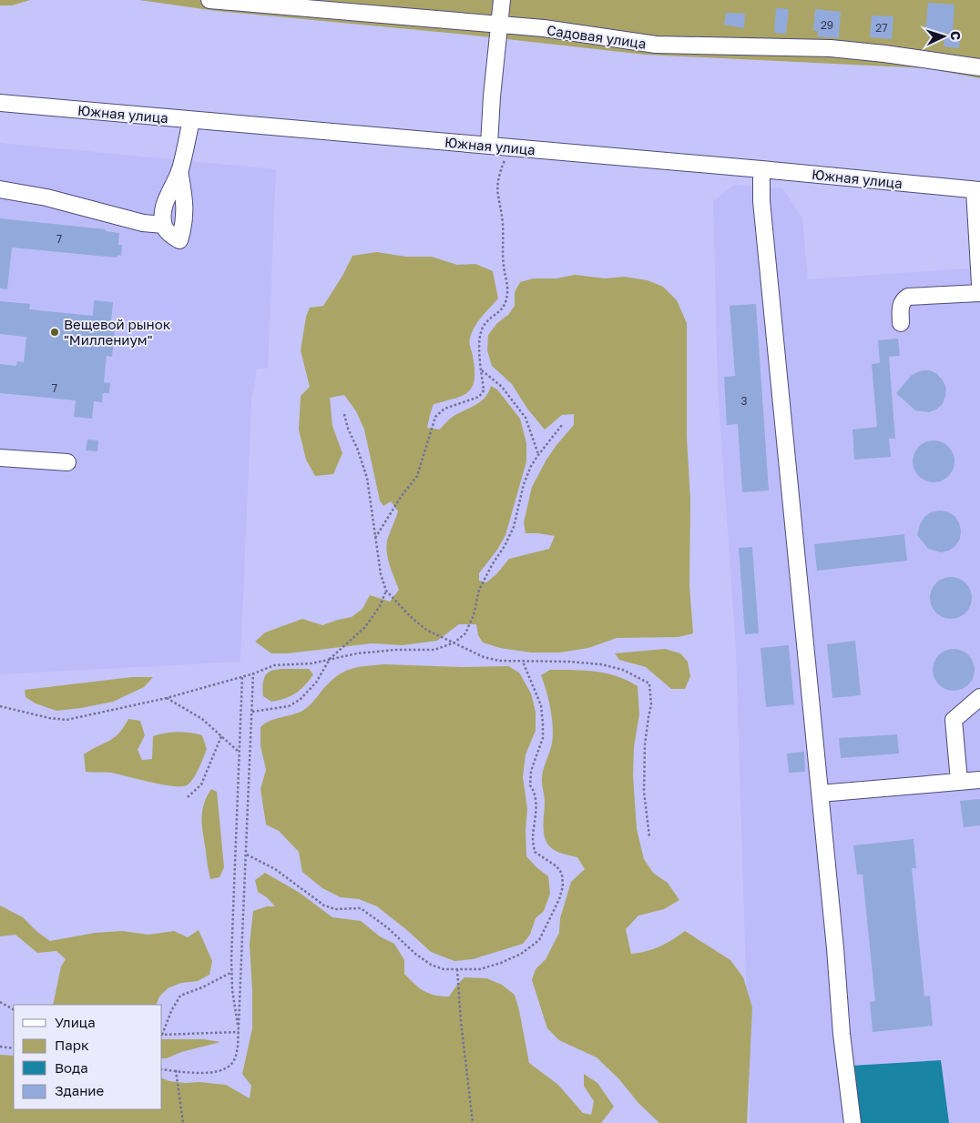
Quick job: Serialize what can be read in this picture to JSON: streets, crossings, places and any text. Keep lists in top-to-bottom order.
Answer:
{
  "streets": {
    "street": ["Садовая улица", "Южная улица"]
  },
  "places": ["Вещевой рынок \"Миллениум\""],
  "house_numbers": [
    "29",
    "27",
    "7",
    "7",
    "3"
  ],
  "legend": [
    "Улица",
    "Парк",
    "Вода",
    "Здание"
  ],
  "north": "right"
}
